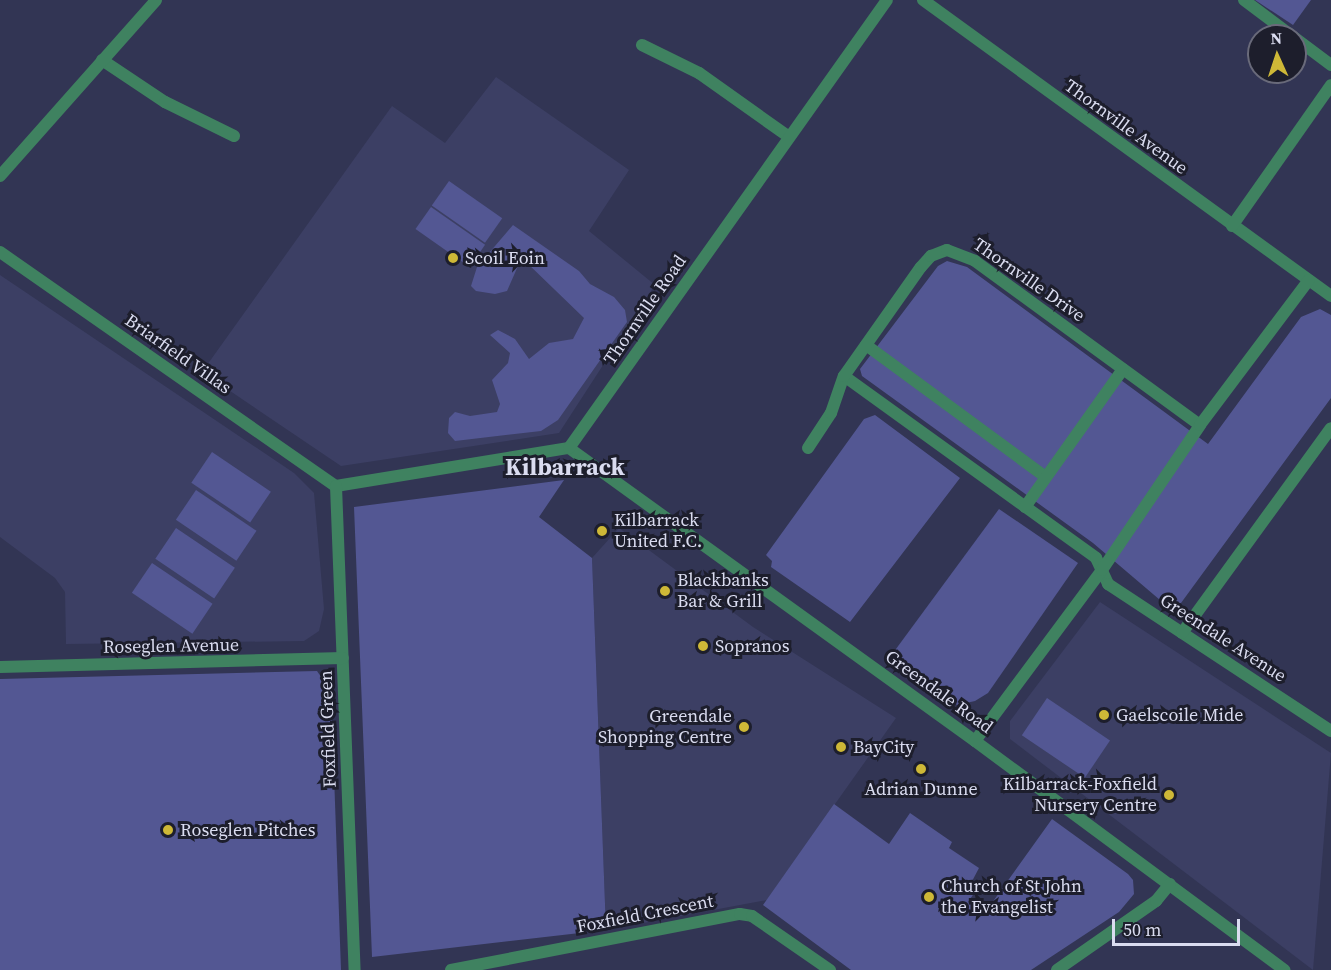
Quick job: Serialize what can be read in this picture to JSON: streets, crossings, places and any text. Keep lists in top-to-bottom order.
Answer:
{
  "streets": {
    "street": [
      "Thornville Avenue",
      "Thornville Drive",
      "Thornville Road",
      "Briarfield Villas",
      "Greendale Avenue",
      "Roseglen Avenue",
      "Greendale Road",
      "Foxfield Green",
      "Foxfield Crescent"
    ]
  },
  "crossings": [
    ["Thornville Drive", "Greendale Avenue"],
    ["Thornville Road", "Greendale Road"],
    ["Briarfield Villas", "Foxfield Green"],
    ["Roseglen Avenue", "Foxfield Green"]
  ],
  "districts": ["Kilbarrack"],
  "places": [
    "Scoil Eoin",
    "Kilbarrack United F.C.",
    "Blackbanks Bar & Grill",
    "Sopranos",
    "Gaelscoile Mide",
    "Greendale Shopping Centre",
    "BayCity",
    "Adrian Dunne",
    "Kilbarrack-Foxfield Nursery Centre",
    "Roseglen Pitches",
    "Church of St John the Evangelist"
  ],
  "scale_bar": "50 m",
  "north": "top"
}
